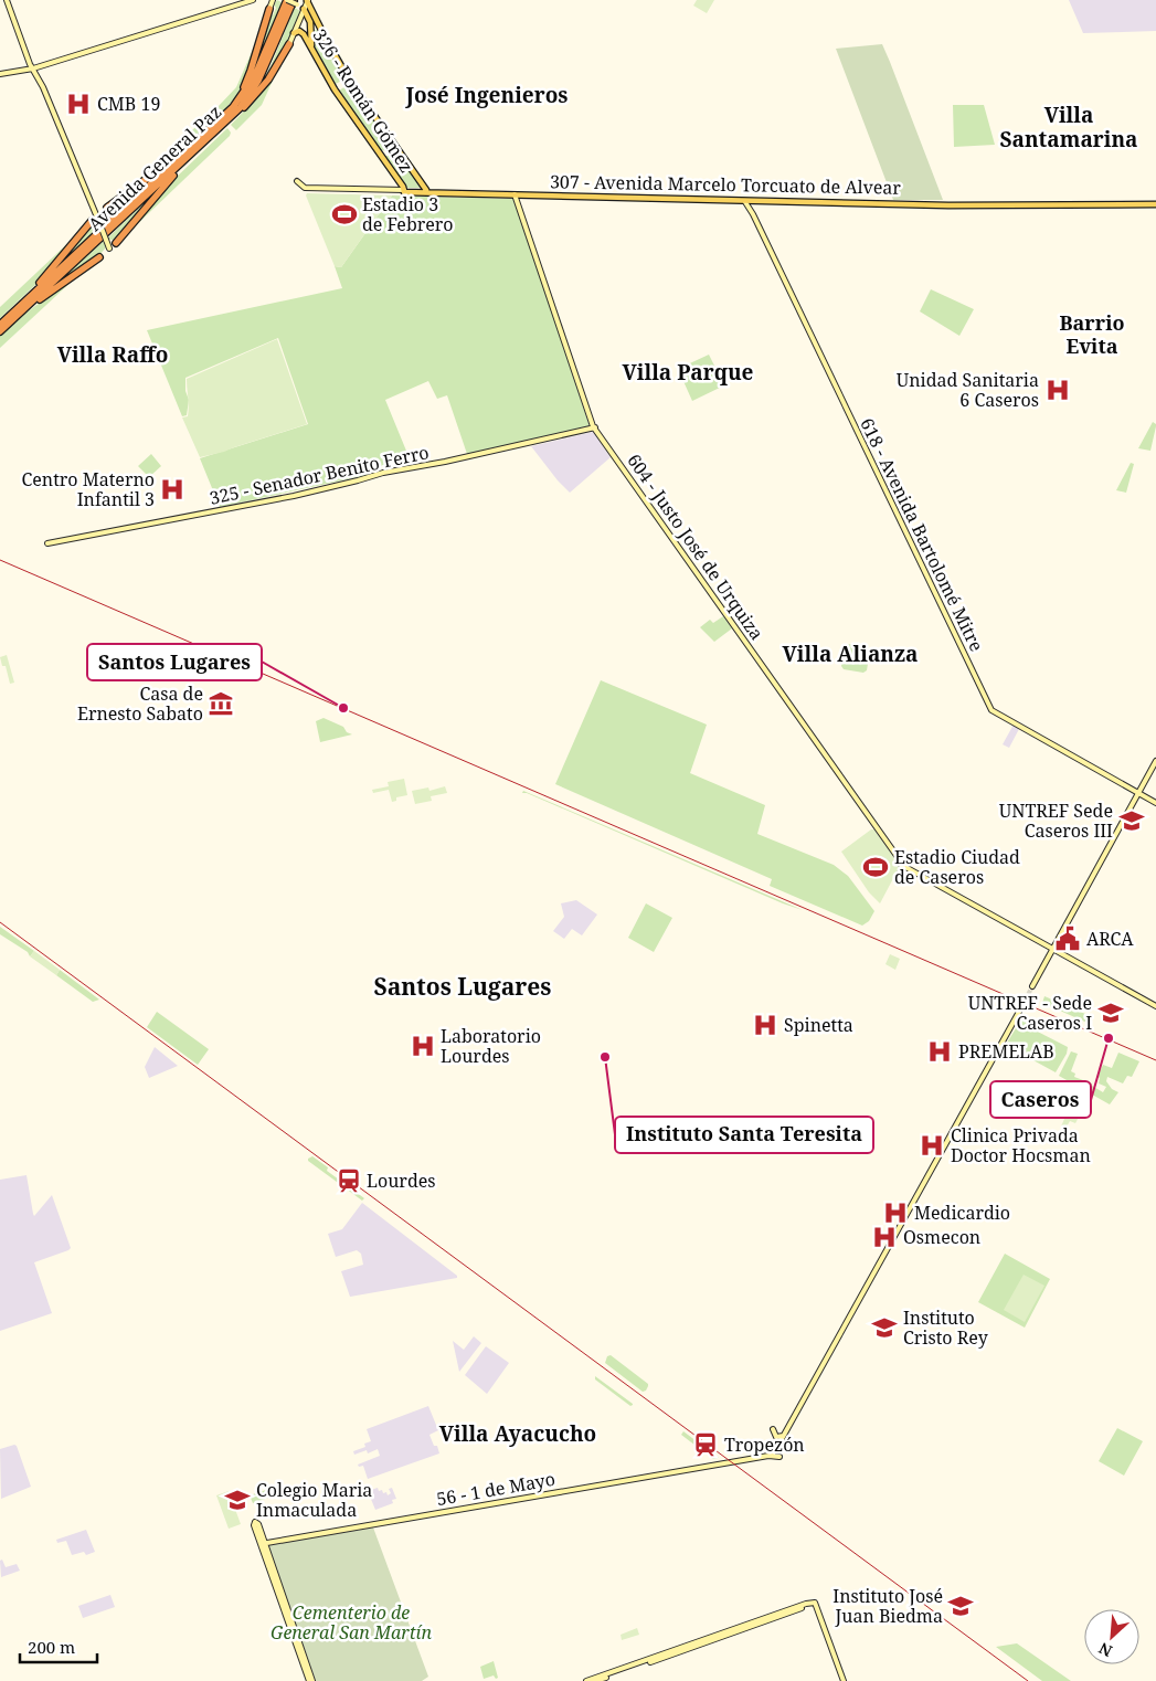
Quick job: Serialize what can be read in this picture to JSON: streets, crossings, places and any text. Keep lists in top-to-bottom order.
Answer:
{
  "streets": {
    "highway": ["Avenida General Paz"],
    "main road": [
      "326 - Román Gómez",
      "307 - Avenida Marcelo Torcuato de Alvear",
      "325 - Senador Benito Ferro",
      "618 - Avenida Bartolomé Mitre",
      "604 - Justo José de Urquiza",
      "56 - 1 de Mayo"
    ]
  },
  "crossings": [
    ["326 - Román Gómez", "307 - Avenida Marcelo Torcuato de Alvear"],
    ["307 - Avenida Marcelo Torcuato de Alvear", "618 - Avenida Bartolomé Mitre"],
    ["307 - Avenida Marcelo Torcuato de Alvear", "604 - Justo José de Urquiza"],
    ["325 - Senador Benito Ferro", "604 - Justo José de Urquiza"]
  ],
  "districts": [
    "José Ingenieros",
    "Villa Santamarina",
    "Barrio Evita",
    "Villa Raffo",
    "Villa Parque",
    "Villa Alianza",
    "Santos Lugares",
    "Villa Ayacucho"
  ],
  "parks": ["Cementerio de General San Martín"],
  "places": {
    "hospital": [
      "CMB 19",
      "Unidad Sanitaria 6 Caseros",
      "Centro Materno Infantil 3",
      "Spinetta",
      "Laboratorio Lourdes",
      "PREMELAB",
      "Clinica Privada Doctor Hocsman",
      "Medicardio",
      "Osmecon"
    ],
    "sports": ["Estadio 3 de Febrero", "Estadio Ciudad de Caseros"],
    "museum": ["Casa de Ernesto Sabato"],
    "other": ["Santos Lugares", "Caseros", "Instituto Santa Teresita"],
    "school or university": [
      "UNTREF Sede Caseros III",
      "UNTREF - Sede Caseros I",
      "Instituto Cristo Rey",
      "Colegio Maria Inmaculada",
      "Instituto José Juan Biedma"
    ],
    "public building": ["ARCA"],
    "station": ["Lourdes", "Tropezón"]
  },
  "scale_bar": "200 m",
  "north": "bottom left"
}
